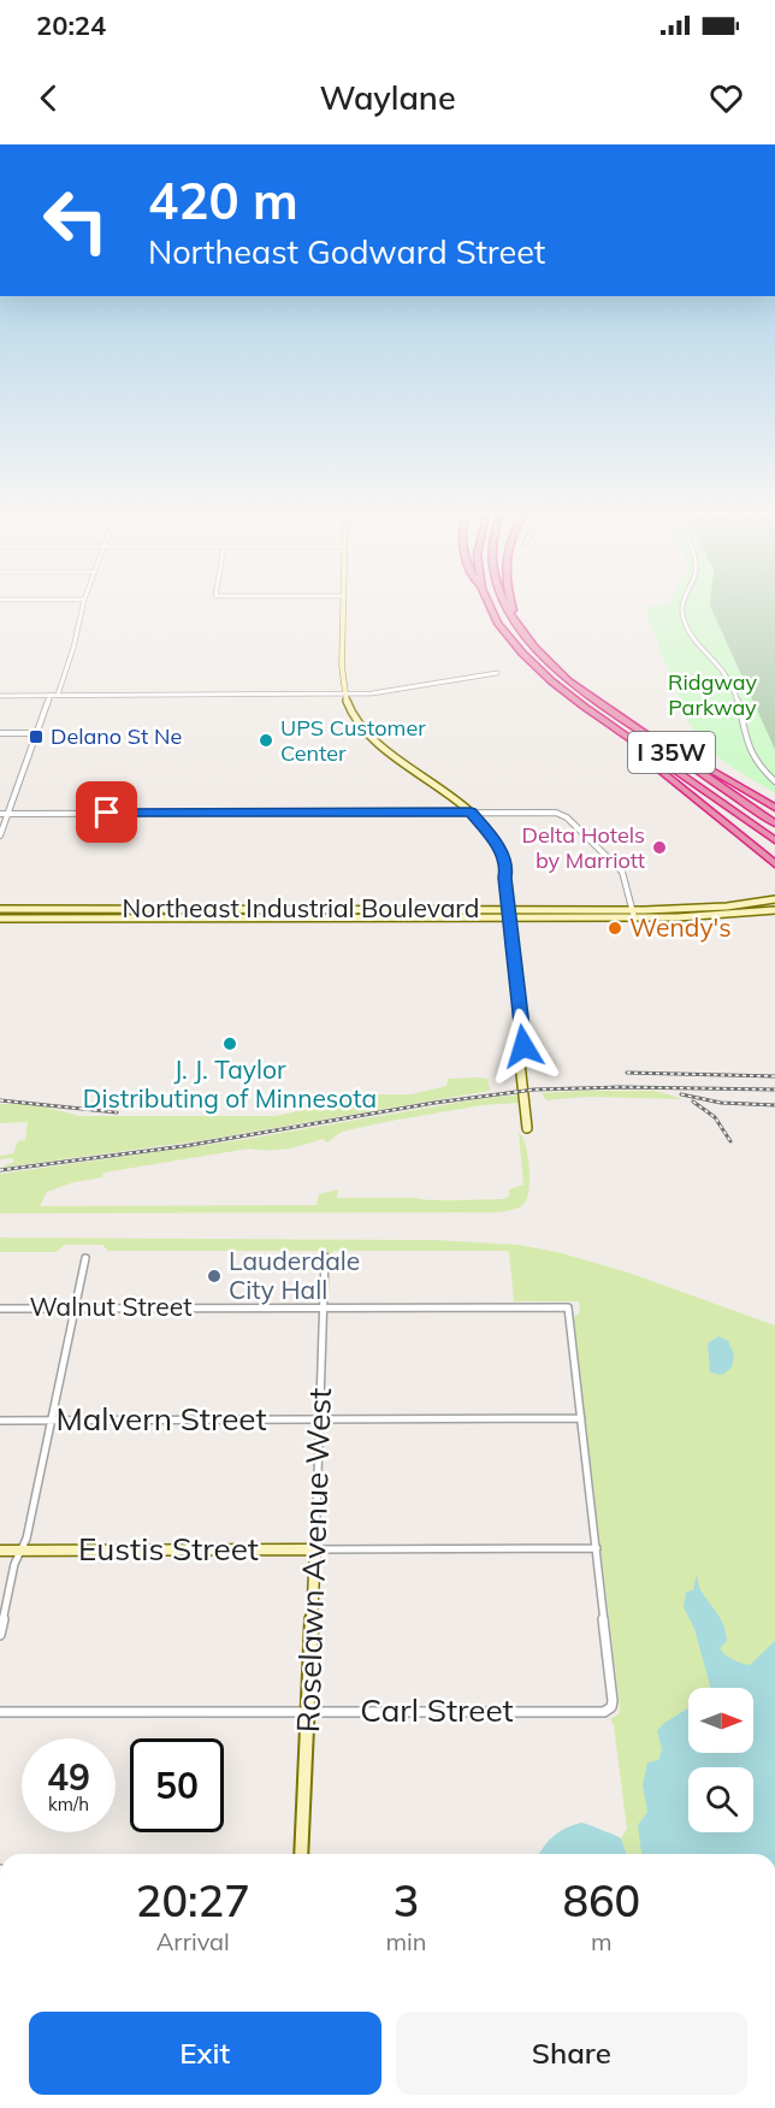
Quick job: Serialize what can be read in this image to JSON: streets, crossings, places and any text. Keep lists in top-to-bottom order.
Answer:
{
  "streets": {
    "highway": ["I 35W"],
    "main road": ["Northeast Industrial Boulevard", "Eustis Street", "Roselawn Avenue West"],
    "street": ["Walnut Street", "Malvern Street", "Carl Street"]
  },
  "crossings": [
    ["Walnut Street", "Malvern Street"],
    ["Walnut Street", "Roselawn Avenue West"],
    ["Malvern Street", "Roselawn Avenue West"],
    ["Eustis Street", "Roselawn Avenue West"],
    ["Eustis Street", "Carl Street"],
    ["Roselawn Avenue West", "Carl Street"]
  ],
  "parks": ["Ridgway Parkway"],
  "places": {
    "transit": ["Delano St Ne"],
    "other": [
      "UPS Customer Center",
      "Delta Hotels by Marriott",
      "Wendy's",
      "J. J. Taylor Distributing of Minnesota",
      "Lauderdale City Hall"
    ]
  },
  "north": "right",
  "page": {
    "status": "20:24",
    "header": "Waylane",
    "turn": ["420 m", "Northeast Godward Street"],
    "speed": "49 km/h",
    "limit": "50",
    "eta": [
      "20:27",
      "Arrival",
      "3",
      "min",
      "860",
      "m"
    ],
    "buttons": ["Exit", "Share"]
  }
}
